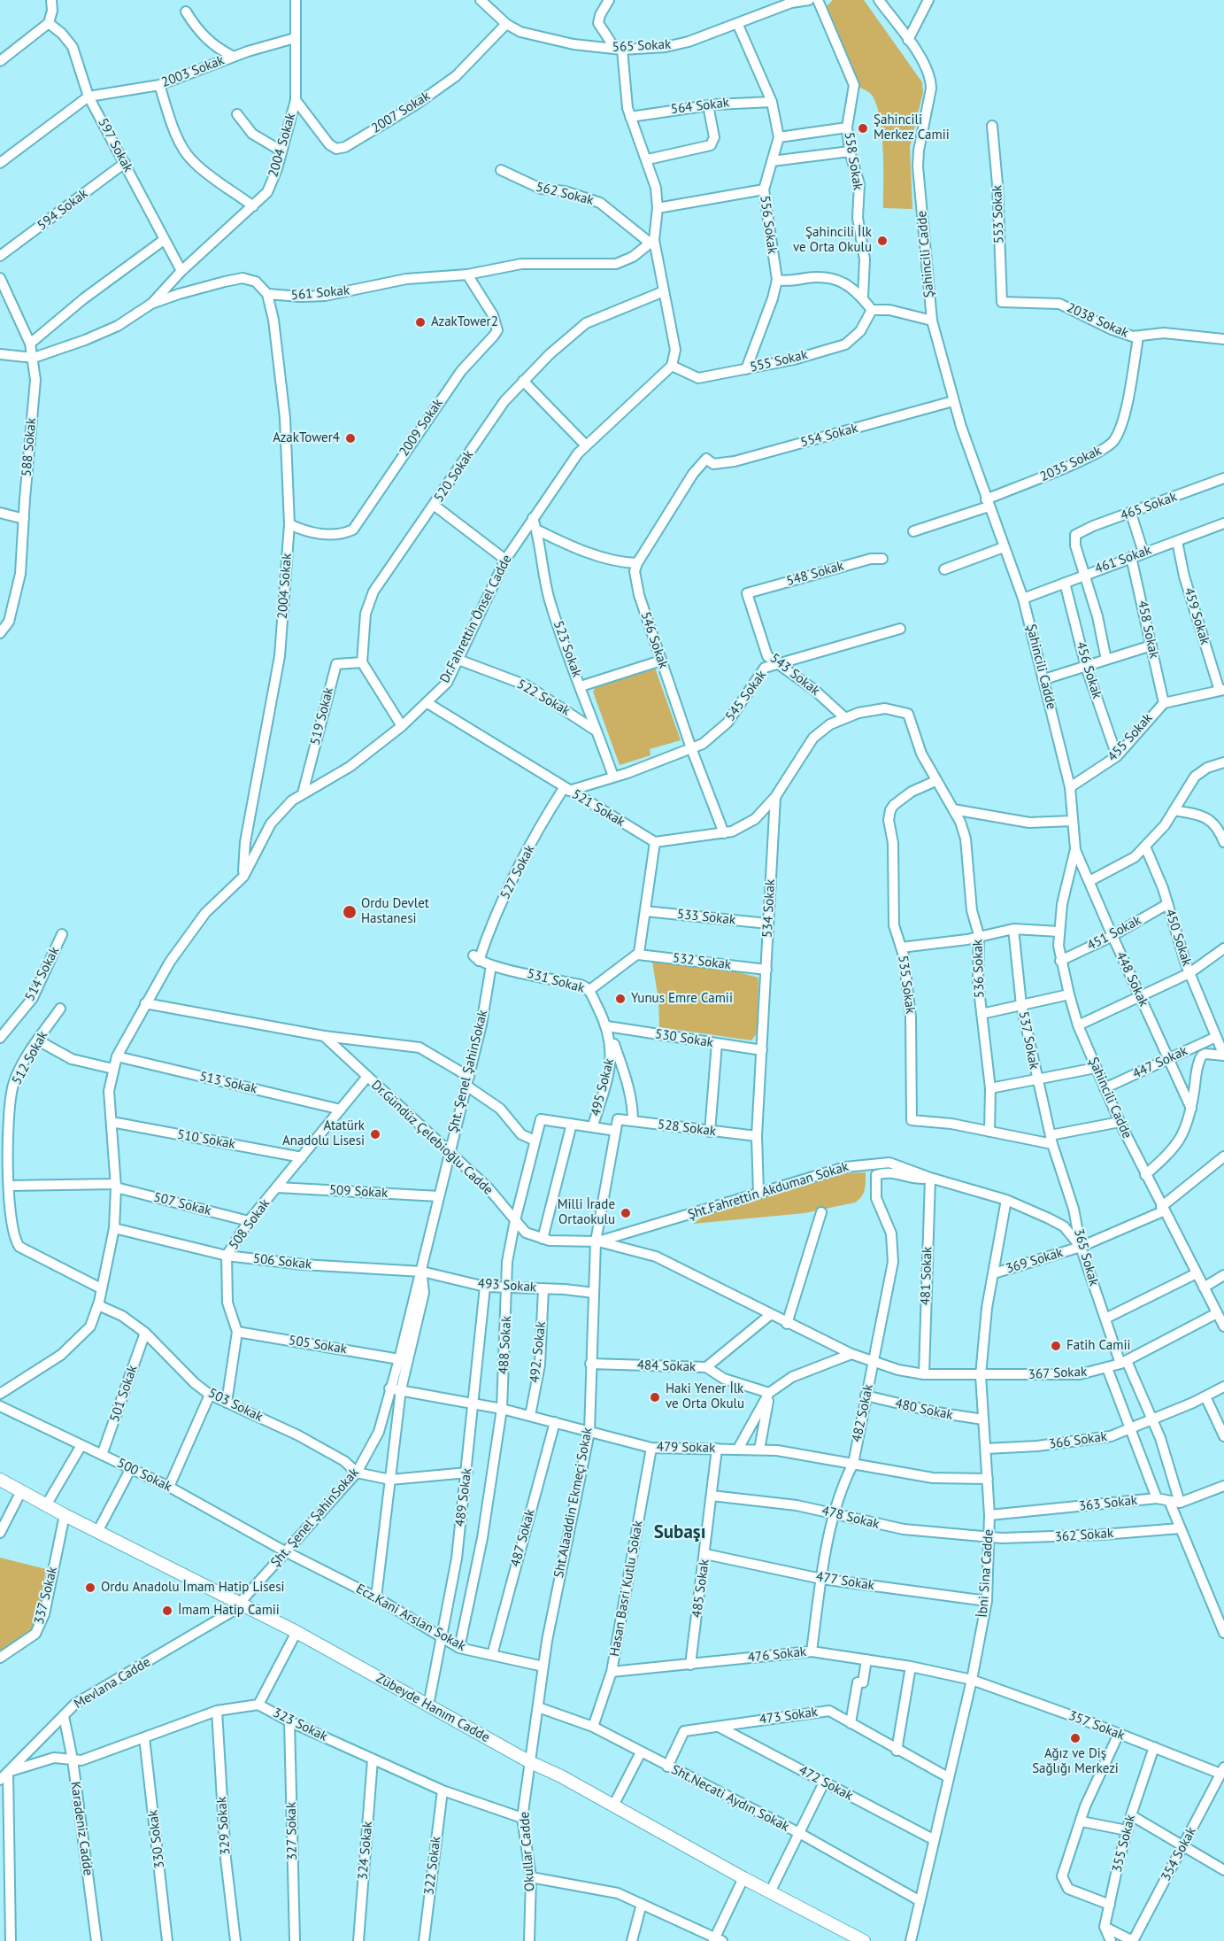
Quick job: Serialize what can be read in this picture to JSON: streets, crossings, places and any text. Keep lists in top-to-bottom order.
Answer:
{
  "streets": {
    "main road": ["Zübeyde Hanım Cadde"],
    "street": [
      "565 Sokak",
      "2003 Sokak",
      "564 Sokak",
      "2007 Sokak",
      "597 Sokak",
      "2004 Sokak",
      "558 Sokak",
      "562 Sokak",
      "594 Sokak",
      "553 Sokak",
      "556 Sokak",
      "Şahincili Cadde",
      "561 Sokak",
      "2038 Sokak",
      "555 Sokak",
      "2009 Sokak",
      "554 Sokak",
      "588 Sokak",
      "2035 Sokak",
      "520 Sokak",
      "465 Sokak",
      "461 Sokak",
      "548 Sokak",
      "459 Sokak",
      "Dr.Fahrettin Önsel Cadde",
      "458 Sokak",
      "546 Sokak",
      "523 Sokak",
      "456 Sokak",
      "543 Sokak",
      "545 Sokak",
      "522 Sokak",
      "519 Sokak",
      "455 Sokak",
      "521 Sokak",
      "527 Sokak",
      "534 Sokak",
      "533 Sokak",
      "451 Sokak",
      "450 Sokak",
      "532 Sokak",
      "536 Sokak",
      "514 Sokak",
      "448 Sokak",
      "531 Sokak",
      "535 Sokak",
      "530 Sokak",
      "537 Sokak",
      "512 Sokak",
      "447 Sokak",
      "Şht. Şenel ŞahinSokak",
      "513 Sokak",
      "495 Sokak",
      "528 Sokak",
      "Dr.Gündüz Çelebioğlu Cadde",
      "510 Sokak",
      "Şht.Fahrettin Akduman Sokak",
      "509 Sokak",
      "507 Sokak",
      "508 Sokak",
      "365 Sokak",
      "369 Sokak",
      "506 Sokak",
      "481 Sokak",
      "493 Sokak",
      "505 Sokak",
      "488 Sokak",
      "492. Sokak",
      "484 Sokak",
      "367 Sokak",
      "501 Sokak",
      "503 Sokak",
      "480 Sokak",
      "482 Sokak",
      "366 Sokak",
      "479 Sokak",
      "500 Sokak",
      "489 Sokak",
      "Sht.Alaaddin Ekmeçi Sokak",
      "363 Sokak",
      "478 Sokak",
      "362 Sokak",
      "487 Sokak",
      "İbni Sina Cadde",
      "477 Sokak",
      "Hasan Basri Kutlu Sokak",
      "485 Sokak",
      "337 Sokak",
      "Ecz.Kani Arslan Sokak",
      "476 Sokak",
      "Mevlana Cadde",
      "473 Sokak",
      "323 Sokak",
      "357 Sokak",
      "472 Sokak",
      "Sht.Necati Aydın Sokak",
      "329 Sokak",
      "Karadeniz Cadde",
      "327 Sokak",
      "330 Sokak",
      "355 Sokak",
      "324 Sokak",
      "Okullar Cadde",
      "354 Sokak",
      "322 Sokak"
    ]
  },
  "crossings": [
    ["565 Sokak", "2007 Sokak"],
    ["565 Sokak", "556 Sokak"],
    ["2003 Sokak", "597 Sokak"],
    ["2003 Sokak", "2004 Sokak"],
    ["564 Sokak", "556 Sokak"],
    ["2007 Sokak", "2004 Sokak"],
    ["597 Sokak", "2004 Sokak"],
    ["597 Sokak", "594 Sokak"],
    ["2004 Sokak", "561 Sokak"],
    ["2004 Sokak", "2009 Sokak"],
    ["2004 Sokak", "Dr.Fahrettin Önsel Cadde"],
    ["562 Sokak", "561 Sokak"],
    ["553 Sokak", "2038 Sokak"],
    ["556 Sokak", "555 Sokak"],
    ["Şahincili Cadde", "554 Sokak"],
    ["Şahincili Cadde", "2035 Sokak"],
    ["Şahincili Cadde", "461 Sokak"],
    ["Şahincili Cadde", "455 Sokak"],
    ["Şahincili Cadde", "451 Sokak"],
    ["Şahincili Cadde", "448 Sokak"],
    ["Şahincili Cadde", "447 Sokak"],
    ["Şahincili Cadde", "369 Sokak"],
    ["Şahincili Cadde", "367 Sokak"],
    ["561 Sokak", "2009 Sokak"],
    ["2038 Sokak", "2035 Sokak"],
    ["555 Sokak", "Dr.Fahrettin Önsel Cadde"],
    ["554 Sokak", "546 Sokak"],
    ["520 Sokak", "519 Sokak"],
    ["465 Sokak", "461 Sokak"],
    ["461 Sokak", "459 Sokak"],
    ["461 Sokak", "458 Sokak"],
    ["461 Sokak", "456 Sokak"],
    ["548 Sokak", "543 Sokak"],
    ["459 Sokak", "455 Sokak"],
    ["Dr.Fahrettin Önsel Cadde", "523 Sokak"],
    ["Dr.Fahrettin Önsel Cadde", "522 Sokak"],
    ["Dr.Fahrettin Önsel Cadde", "519 Sokak"],
    ["Dr.Fahrettin Önsel Cadde", "521 Sokak"],
    ["Dr.Fahrettin Önsel Cadde", "512 Sokak"],
    ["Dr.Fahrettin Önsel Cadde", "513 Sokak"],
    ["Dr.Fahrettin Önsel Cadde", "510 Sokak"],
    ["Dr.Fahrettin Önsel Cadde", "507 Sokak"],
    ["Dr.Fahrettin Önsel Cadde", "506 Sokak"],
    ["Dr.Fahrettin Önsel Cadde", "503 Sokak"],
    ["458 Sokak", "455 Sokak"],
    ["546 Sokak", "545 Sokak"],
    ["523 Sokak", "545 Sokak"],
    ["523 Sokak", "522 Sokak"],
    ["456 Sokak", "455 Sokak"],
    ["543 Sokak", "545 Sokak"],
    ["543 Sokak", "534 Sokak"],
    ["545 Sokak", "521 Sokak"],
    ["545 Sokak", "527 Sokak"],
    ["521 Sokak", "527 Sokak"],
    ["527 Sokak", "531 Sokak"],
    ["534 Sokak", "533 Sokak"],
    ["534 Sokak", "532 Sokak"],
    ["534 Sokak", "536 Sokak"],
    ["534 Sokak", "530 Sokak"],
    ["534 Sokak", "528 Sokak"],
    ["534 Sokak", "Şht.Fahrettin Akduman Sokak"],
    ["451 Sokak", "450 Sokak"],
    ["451 Sokak", "448 Sokak"],
    ["450 Sokak", "447 Sokak"],
    ["532 Sokak", "531 Sokak"],
    ["536 Sokak", "535 Sokak"],
    ["448 Sokak", "447 Sokak"],
    ["531 Sokak", "Şht. Şenel ŞahinSokak"],
    ["531 Sokak", "495 Sokak"],
    ["530 Sokak", "495 Sokak"],
    ["537 Sokak", "365 Sokak"],
    ["512 Sokak", "507 Sokak"],
    ["Şht. Şenel ŞahinSokak", "Dr.Gündüz Çelebioğlu Cadde"],
    ["Şht. Şenel ŞahinSokak", "509 Sokak"],
    ["Şht. Şenel ŞahinSokak", "506 Sokak"],
    ["Şht. Şenel ŞahinSokak", "493 Sokak"],
    ["Şht. Şenel ŞahinSokak", "505 Sokak"],
    ["Şht. Şenel ŞahinSokak", "503 Sokak"],
    ["Şht. Şenel ŞahinSokak", "479 Sokak"],
    ["Şht. Şenel ŞahinSokak", "500 Sokak"],
    ["Şht. Şenel ŞahinSokak", "Ecz.Kani Arslan Sokak"],
    ["Şht. Şenel ŞahinSokak", "Mevlana Cadde"],
    ["Şht. Şenel ŞahinSokak", "Zübeyde Hanım Cadde"],
    ["513 Sokak", "508 Sokak"],
    ["495 Sokak", "488 Sokak"],
    ["528 Sokak", "Sht.Alaaddin Ekmeçi Sokak"],
    ["Dr.Gündüz Çelebioğlu Cadde", "Şht.Fahrettin Akduman Sokak"],
    ["Dr.Gündüz Çelebioğlu Cadde", "508 Sokak"],
    ["Dr.Gündüz Çelebioğlu Cadde", "481 Sokak"],
    ["Dr.Gündüz Çelebioğlu Cadde", "488 Sokak"],
    ["Dr.Gündüz Çelebioğlu Cadde", "367 Sokak"],
    ["Dr.Gündüz Çelebioğlu Cadde", "482 Sokak"],
    ["Dr.Gündüz Çelebioğlu Cadde", "Sht.Alaaddin Ekmeçi Sokak"],
    ["Dr.Gündüz Çelebioğlu Cadde", "İbni Sina Cadde"],
    ["510 Sokak", "508 Sokak"],
    ["Şht.Fahrettin Akduman Sokak", "365 Sokak"],
    ["Şht.Fahrettin Akduman Sokak", "369 Sokak"],
    ["Şht.Fahrettin Akduman Sokak", "481 Sokak"],
    ["Şht.Fahrettin Akduman Sokak", "482 Sokak"],
    ["Şht.Fahrettin Akduman Sokak", "Sht.Alaaddin Ekmeçi Sokak"],
    ["Şht.Fahrettin Akduman Sokak", "İbni Sina Cadde"],
    ["509 Sokak", "508 Sokak"],
    ["507 Sokak", "508 Sokak"],
    ["508 Sokak", "506 Sokak"],
    ["508 Sokak", "505 Sokak"],
    ["508 Sokak", "503 Sokak"],
    ["365 Sokak", "369 Sokak"],
    ["365 Sokak", "367 Sokak"],
    ["365 Sokak", "366 Sokak"],
    ["365 Sokak", "363 Sokak"],
    ["365 Sokak", "362 Sokak"],
    ["369 Sokak", "İbni Sina Cadde"],
    ["506 Sokak", "493 Sokak"],
    ["481 Sokak", "482 Sokak"],
    ["493 Sokak", "488 Sokak"],
    ["493 Sokak", "492. Sokak"],
    ["493 Sokak", "489 Sokak"],
    ["493 Sokak", "Sht.Alaaddin Ekmeçi Sokak"],
    ["488 Sokak", "479 Sokak"],
    ["488 Sokak", "Sht.Alaaddin Ekmeçi Sokak"],
    ["488 Sokak", "Ecz.Kani Arslan Sokak"],
    ["492. Sokak", "479 Sokak"],
    ["484 Sokak", "Sht.Alaaddin Ekmeçi Sokak"],
    ["367 Sokak", "İbni Sina Cadde"],
    ["501 Sokak", "503 Sokak"],
    ["501 Sokak", "500 Sokak"],
    ["480 Sokak", "482 Sokak"],
    ["480 Sokak", "İbni Sina Cadde"],
    ["482 Sokak", "479 Sokak"],
    ["482 Sokak", "478 Sokak"],
    ["482 Sokak", "477 Sokak"],
    ["482 Sokak", "476 Sokak"],
    ["366 Sokak", "İbni Sina Cadde"],
    ["479 Sokak", "489 Sokak"],
    ["479 Sokak", "Sht.Alaaddin Ekmeçi Sokak"],
    ["479 Sokak", "487 Sokak"],
    ["479 Sokak", "İbni Sina Cadde"],
    ["479 Sokak", "Hasan Basri Kutlu Sokak"],
    ["479 Sokak", "485 Sokak"],
    ["500 Sokak", "Ecz.Kani Arslan Sokak"],
    ["489 Sokak", "Ecz.Kani Arslan Sokak"],
    ["489 Sokak", "Zübeyde Hanım Cadde"],
    ["Sht.Alaaddin Ekmeçi Sokak", "Ecz.Kani Arslan Sokak"],
    ["Sht.Alaaddin Ekmeçi Sokak", "Zübeyde Hanım Cadde"],
    ["Sht.Alaaddin Ekmeçi Sokak", "Sht.Necati Aydın Sokak"],
    ["Sht.Alaaddin Ekmeçi Sokak", "Okullar Cadde"],
    ["363 Sokak", "İbni Sina Cadde"],
    ["478 Sokak", "362 Sokak"],
    ["478 Sokak", "İbni Sina Cadde"],
    ["478 Sokak", "485 Sokak"],
    ["362 Sokak", "İbni Sina Cadde"],
    ["487 Sokak", "Ecz.Kani Arslan Sokak"],
    ["İbni Sina Cadde", "477 Sokak"],
    ["İbni Sina Cadde", "476 Sokak"],
    ["İbni Sina Cadde", "473 Sokak"],
    ["İbni Sina Cadde", "357 Sokak"],
    ["İbni Sina Cadde", "472 Sokak"],
    ["İbni Sina Cadde", "Sht.Necati Aydın Sokak"],
    ["477 Sokak", "485 Sokak"],
    ["Hasan Basri Kutlu Sokak", "476 Sokak"],
    ["Hasan Basri Kutlu Sokak", "Sht.Necati Aydın Sokak"],
    ["485 Sokak", "476 Sokak"],
    ["337 Sokak", "Zübeyde Hanım Cadde"],
    ["476 Sokak", "357 Sokak"],
    ["Mevlana Cadde", "Zübeyde Hanım Cadde"],
    ["Mevlana Cadde", "323 Sokak"],
    ["Mevlana Cadde", "Karadeniz Cadde"],
    ["Zübeyde Hanım Cadde", "Okullar Cadde"],
    ["473 Sokak", "472 Sokak"],
    ["473 Sokak", "Sht.Necati Aydın Sokak"],
    ["323 Sokak", "329 Sokak"],
    ["323 Sokak", "Karadeniz Cadde"],
    ["323 Sokak", "327 Sokak"],
    ["323 Sokak", "330 Sokak"],
    ["323 Sokak", "324 Sokak"],
    ["323 Sokak", "Okullar Cadde"],
    ["323 Sokak", "322 Sokak"],
    ["357 Sokak", "355 Sokak"],
    ["357 Sokak", "354 Sokak"]
  ],
  "districts": ["Subaşı"],
  "places": [
    "Şahincili Merkez Camii",
    "Şahincili İlk ve Orta Okulu",
    "AzakTower2",
    "AzakTower4",
    "Ordu Devlet Hastanesi",
    "Yunus Emre Camii",
    "Atatürk Anadolu Lisesi",
    "Milli İrade Ortaokulu",
    "Fatih Camii",
    "Haki Yener İlk ve Orta Okulu",
    "Ordu Anadolu İmam Hatip Lisesi",
    "İmam Hatip Camii",
    "Ağız ve Diş Sağlığı Merkezi"
  ]
}
